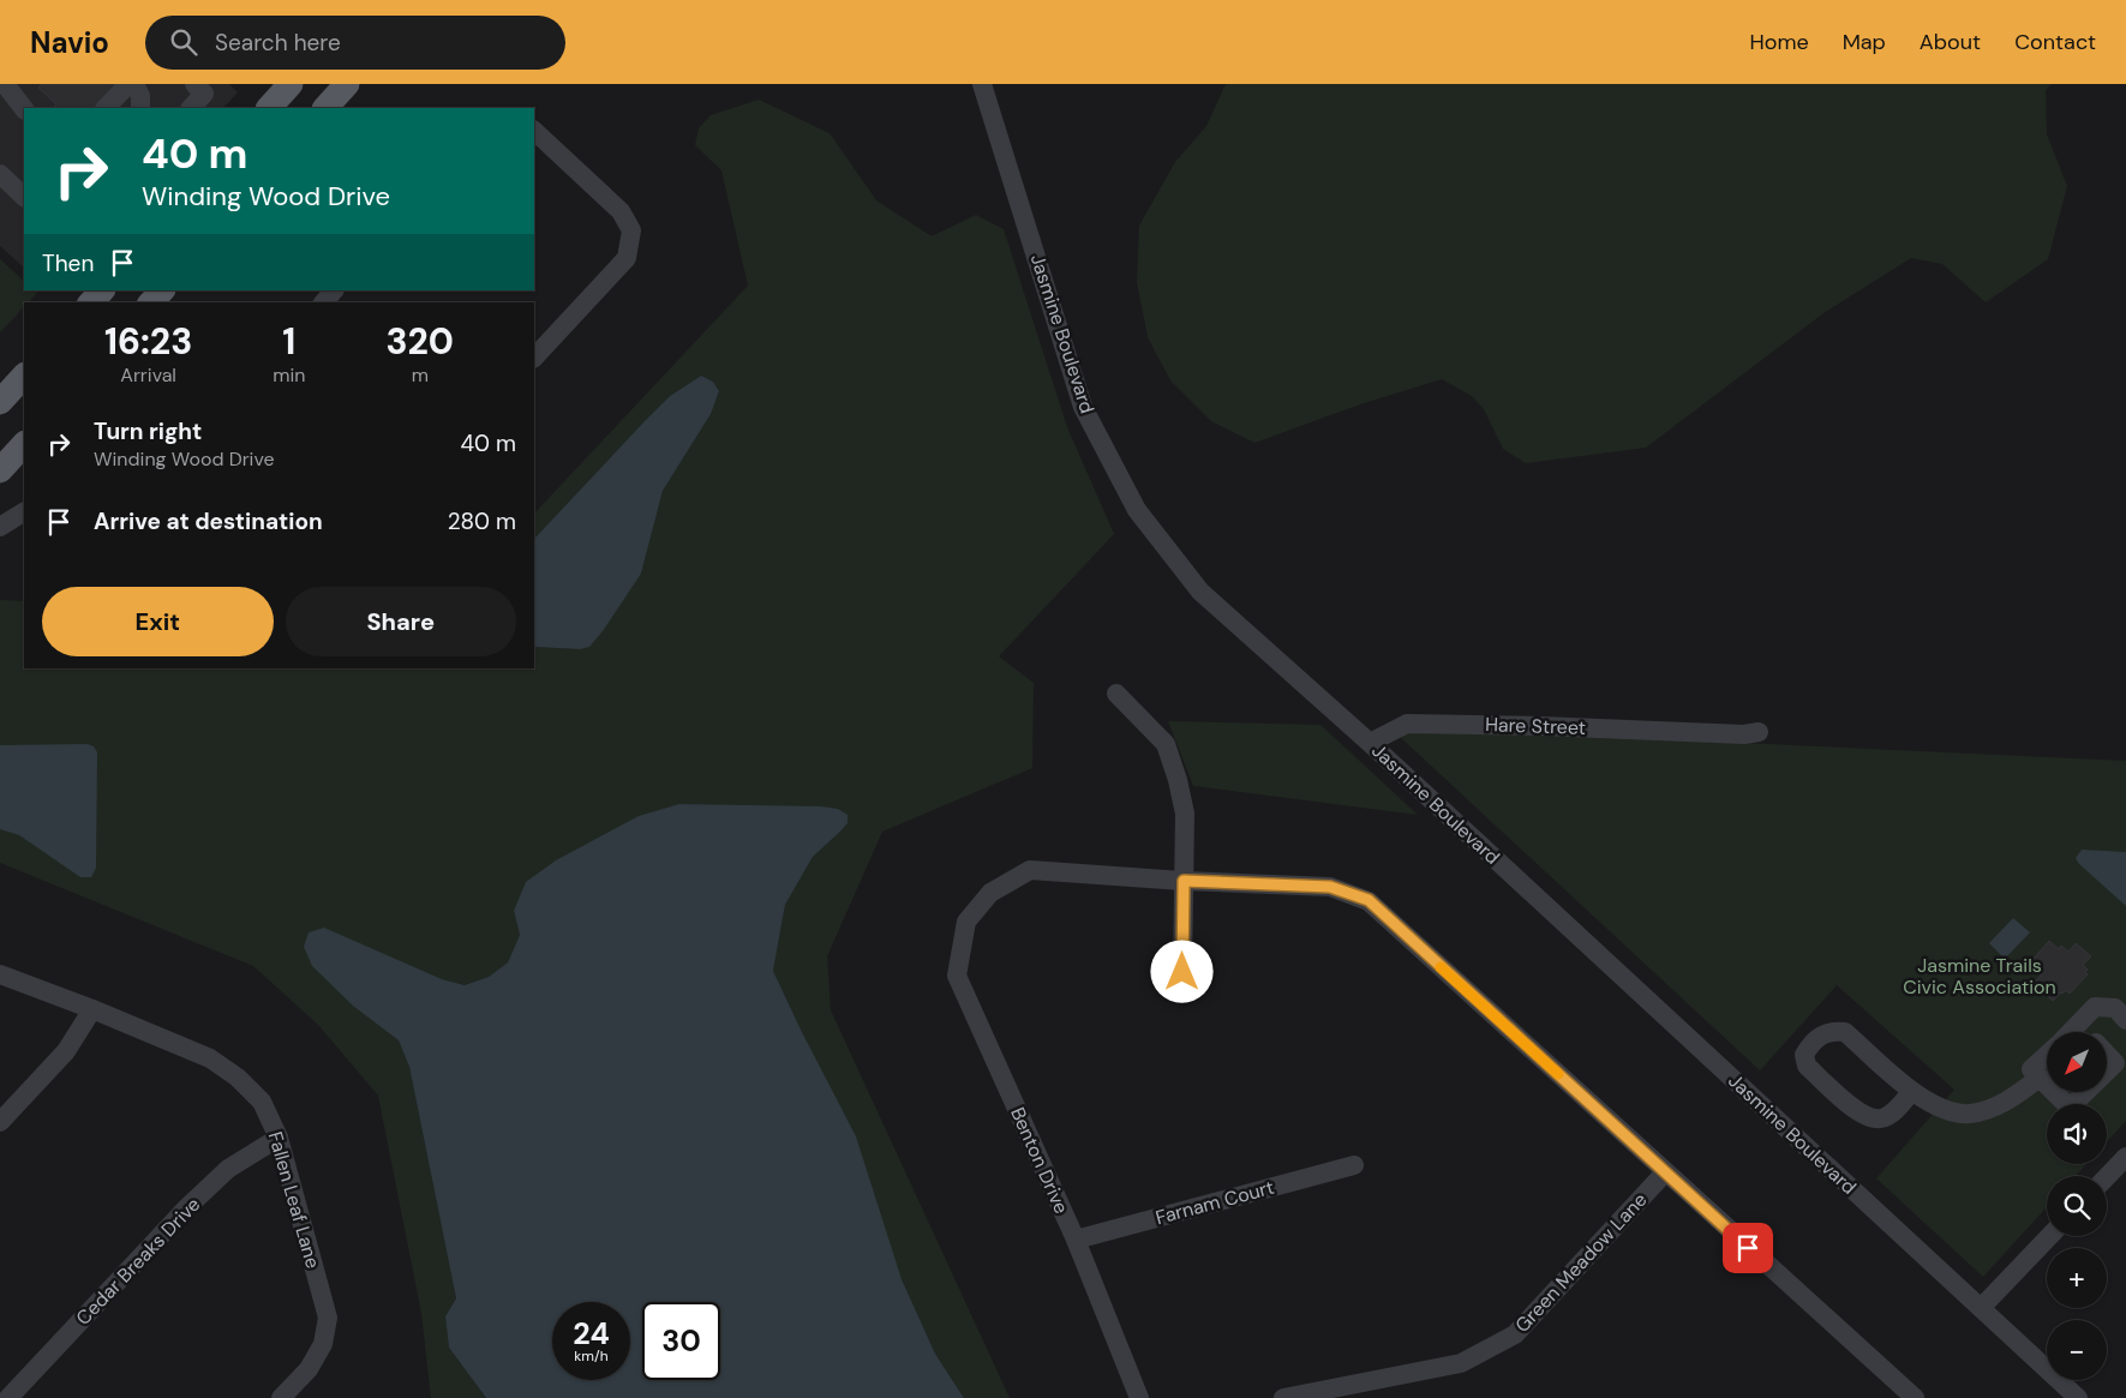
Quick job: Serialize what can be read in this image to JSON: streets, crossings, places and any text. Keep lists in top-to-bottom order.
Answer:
{
  "streets": {
    "street": [
      "Jasmine Boulevard",
      "Hare Street",
      "Benton Drive",
      "Fallen Leaf Lane",
      "Farnam Court",
      "Cedar Breaks Drive",
      "Green Meadow Lane"
    ]
  },
  "crossings": [
    ["Jasmine Boulevard", "Hare Street"],
    ["Benton Drive", "Farnam Court"],
    ["Fallen Leaf Lane", "Cedar Breaks Drive"]
  ],
  "parks": ["Jasmine Trails Civic Association"],
  "north": "bottom left",
  "page": {
    "header": "Navio",
    "search": "Search here",
    "nav": [
      "Home",
      "Map",
      "About",
      "Contact"
    ],
    "turn": ["40 m", "Winding Wood Drive"],
    "then": "Then",
    "eta": [
      "16:23",
      "Arrival",
      "1",
      "min",
      "320",
      "m"
    ],
    "list": [
      {
        "name": "Turn right",
        "note": "Winding Wood Drive",
        "value": "40 m"
      },
      {
        "name": "Arrive at destination",
        "value": "280 m"
      }
    ],
    "buttons": ["Exit", "Share"],
    "map_buttons": ["+", "−"],
    "speed": "24 km/h",
    "limit": "30"
  }
}
